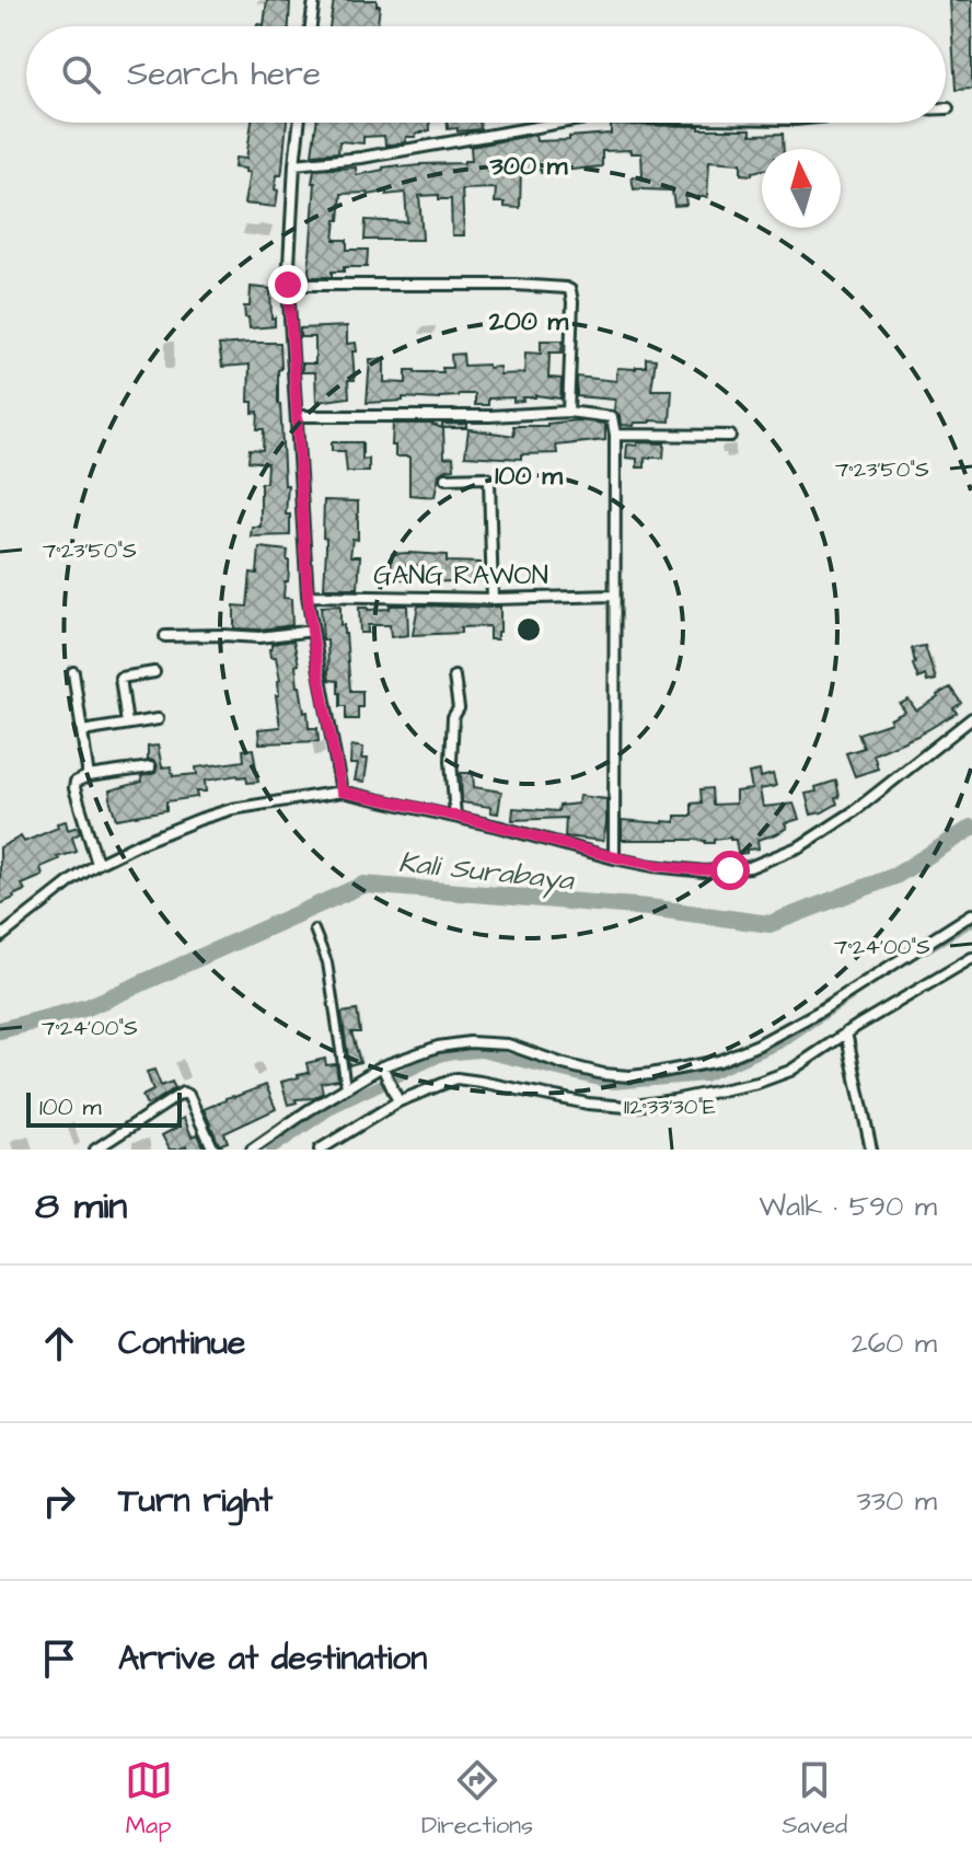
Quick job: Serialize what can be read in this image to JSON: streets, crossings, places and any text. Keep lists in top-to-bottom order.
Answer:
{
  "streets": {
    "street": ["GANG RAWON"]
  },
  "water": ["Kali Surabaya"],
  "scale_bar": "100 m",
  "north": "top",
  "page": {
    "search": "Search here",
    "scale": "100 m",
    "heading": ["8 min", "Walk · 590 m"],
    "list": [
      ["Continue", "260 m"],
      ["Turn right", "330 m"],
      "Arrive at destination"
    ],
    "nav": ["Map", "Directions", "Saved"]
  },
  "coordinates": ["7°23'50\"S", "7°24'00\"S", "112°33'30\"E"],
  "rings": ["300 m", "200 m", "100 m"]
}
